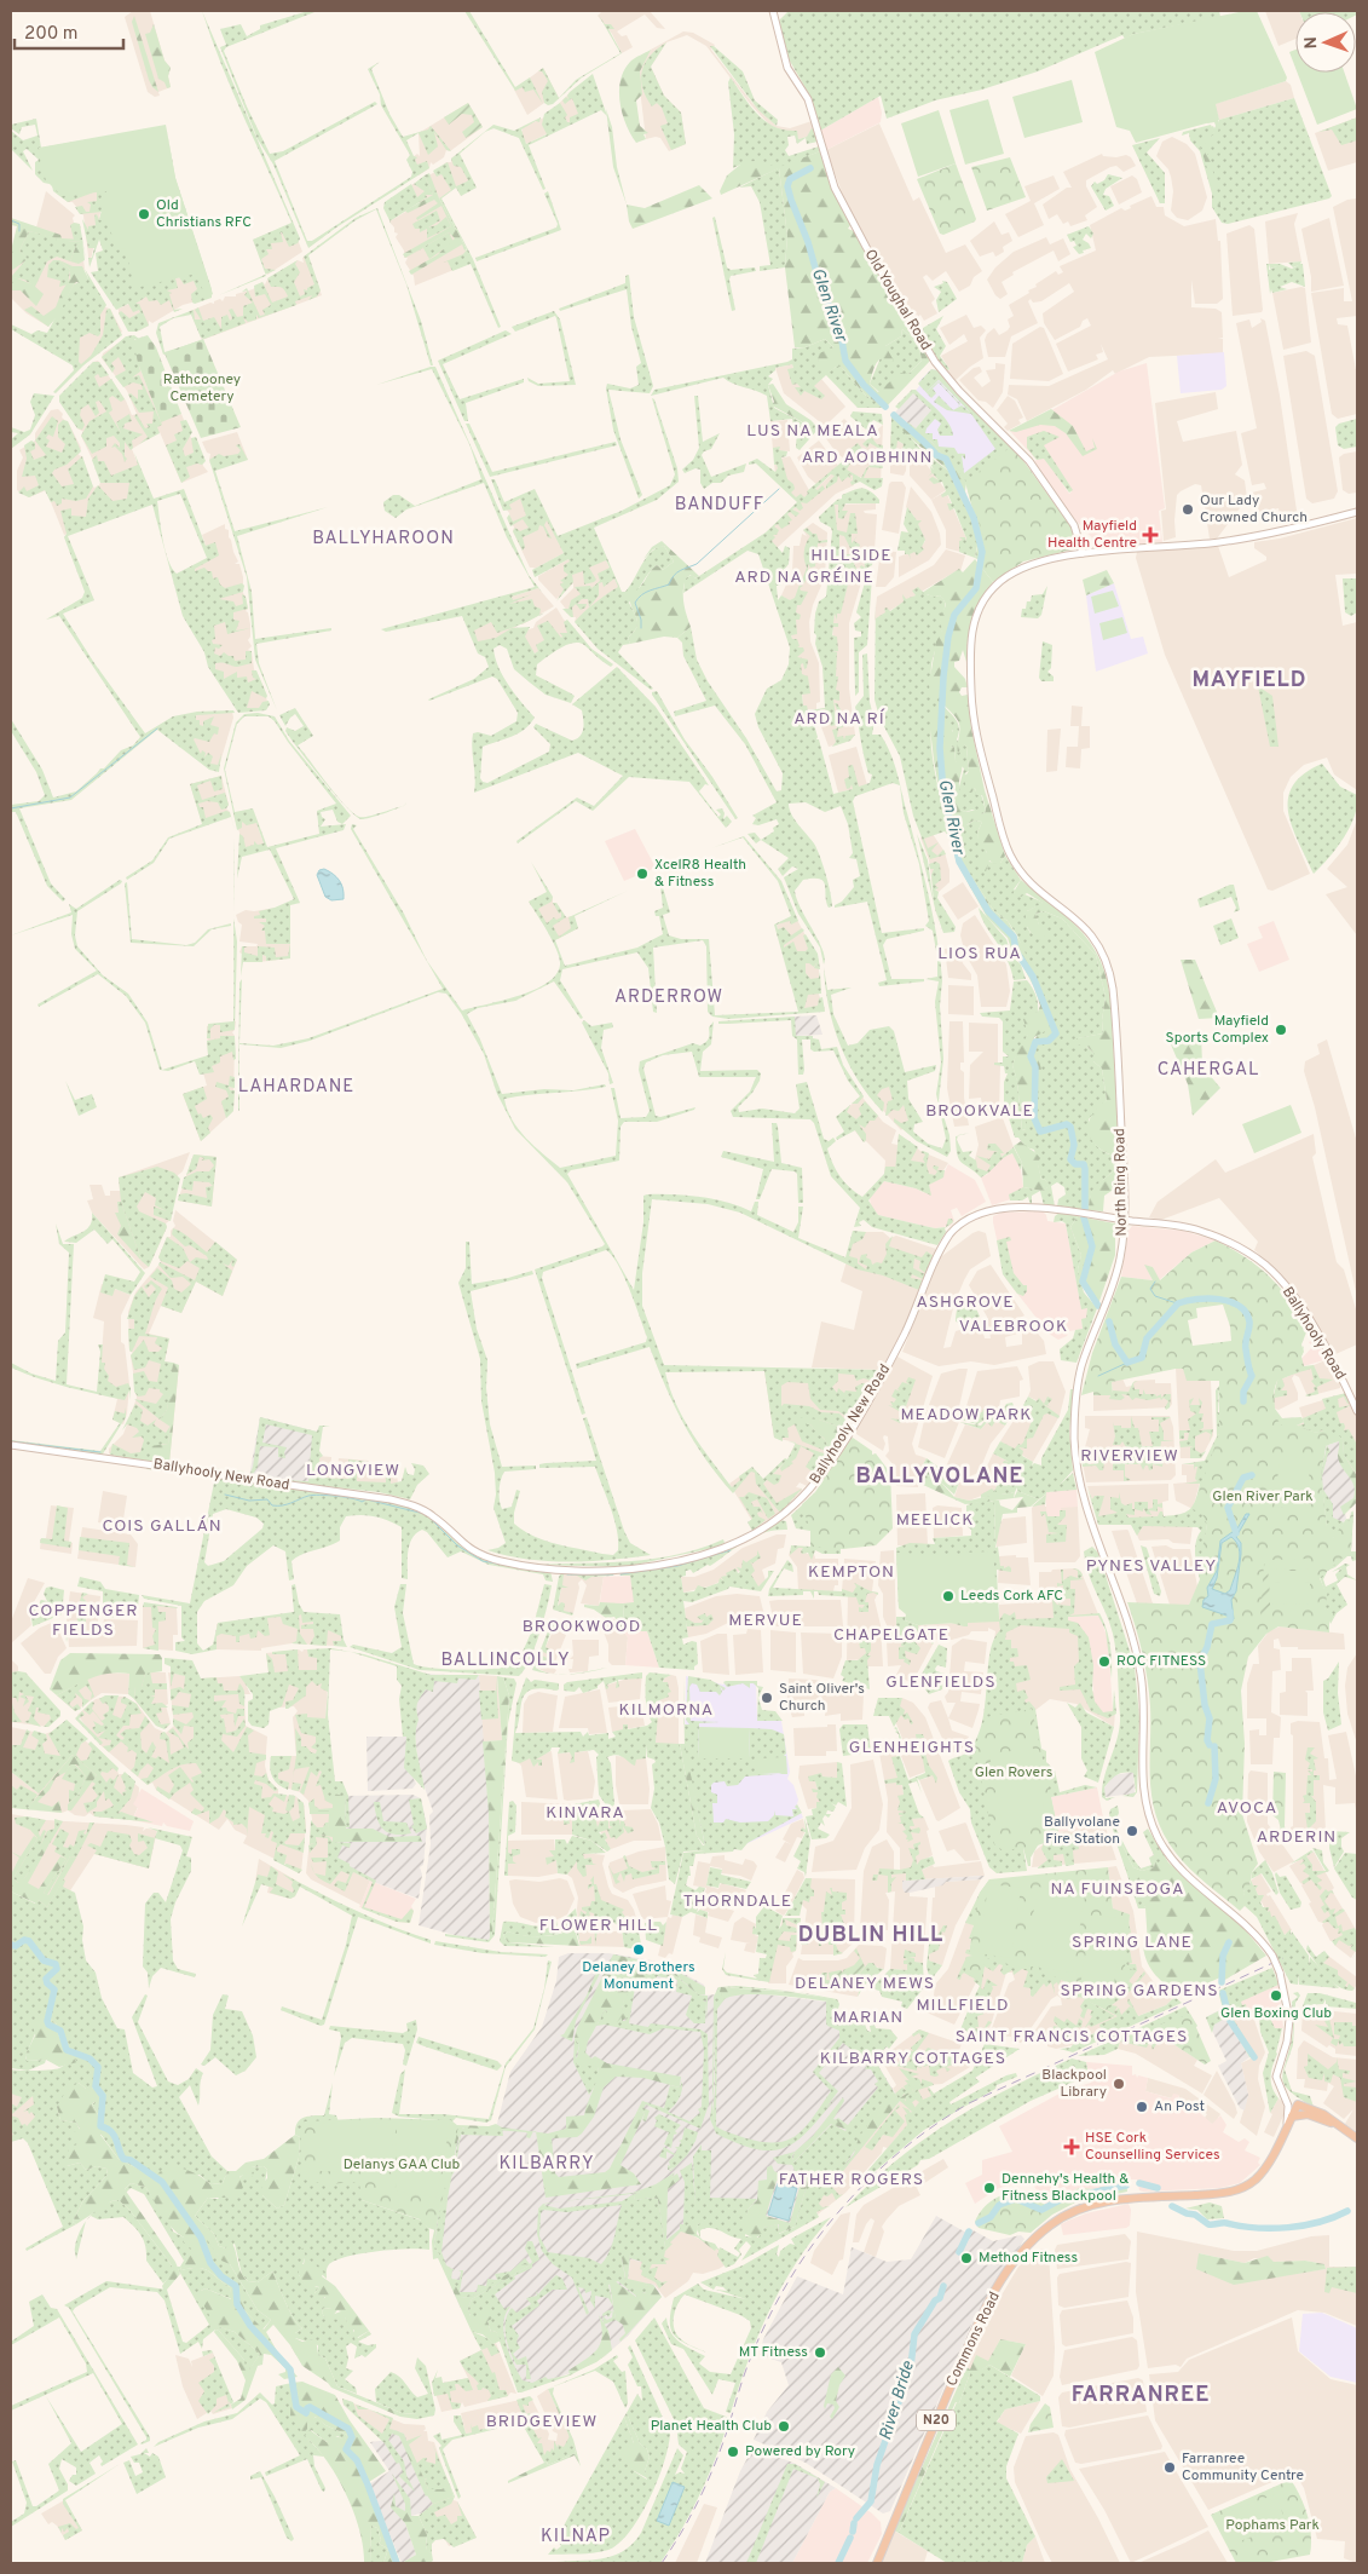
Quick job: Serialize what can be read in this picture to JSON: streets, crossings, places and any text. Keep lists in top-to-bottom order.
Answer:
{
  "streets": {
    "highway": ["Commons Road", "N20"],
    "main road": [
      "Old Youghal Road",
      "North Ring Road",
      "Ballyhooly Road",
      "Ballyhooly New Road"
    ]
  },
  "crossings": [
    ["Old Youghal Road", "North Ring Road"],
    ["North Ring Road", "Ballyhooly Road"],
    ["North Ring Road", "Commons Road"],
    ["North Ring Road", "N20"],
    ["Commons Road", "N20"]
  ],
  "districts": [
    "LUS NA MEALA",
    "ARD AOIBHINN",
    "BANDUFF",
    "BALLYHAROON",
    "HILLSIDE",
    "ARD NA GRÉINE",
    "MAYFIELD",
    "ARD NA RÍ",
    "LIOS RUA",
    "ARDERROW",
    "CAHERGAL",
    "LAHARDANE",
    "BROOKVALE",
    "ASHGROVE",
    "VALEBROOK",
    "MEADOW PARK",
    "RIVERVIEW",
    "LONGVIEW",
    "BALLYVOLANE",
    "MEELICK",
    "COIS GALLÁN",
    "PYNES VALLEY",
    "KEMPTON",
    "COPPENGER FIELDS",
    "MERVUE",
    "BROOKWOOD",
    "CHAPELGATE",
    "BALLINCOLLY",
    "GLENFIELDS",
    "KILMORNA",
    "GLENHEIGHTS",
    "AVOCA",
    "KINVARA",
    "ARDERIN",
    "NA FUINSEOGA",
    "THORNDALE",
    "FLOWER HILL",
    "DUBLIN HILL",
    "SPRING LANE",
    "DELANEY MEWS",
    "SPRING GARDENS",
    "MILLFIELD",
    "MARIAN",
    "SAINT FRANCIS COTTAGES",
    "KILBARRY COTTAGES",
    "KILBARRY",
    "FATHER ROGERS",
    "FARRANREE",
    "BRIDGEVIEW",
    "KILNAP"
  ],
  "water": ["Glen River", "River Bride"],
  "parks": [
    "Rathcooney Cemetery",
    "Glen River Park",
    "Glen Rovers",
    "Delanys GAA Club",
    "Pophams Park"
  ],
  "places": {
    "other": [
      "Old Christians RFC",
      "Our Lady Crowned Church",
      "XcelR8 Health & Fitness",
      "Mayfield Sports Complex",
      "Leeds Cork AFC",
      "ROC FITNESS",
      "Saint Oliver's Church",
      "Ballyvolane Fire Station",
      "Delaney Brothers Monument",
      "Glen Boxing Club",
      "Blackpool Library",
      "An Post",
      "Dennehy's Health & Fitness Blackpool",
      "Method Fitness",
      "MT Fitness",
      "Planet Health Club",
      "Powered by Rory",
      "Farranree Community Centre"
    ],
    "health": ["Mayfield Health Centre", "HSE Cork Counselling Services"]
  },
  "scale_bar": "200 m",
  "north": "left"
}
